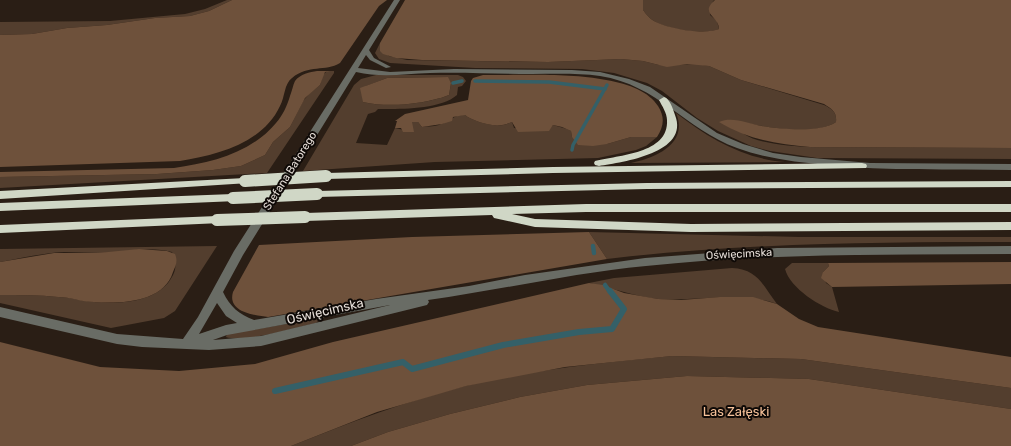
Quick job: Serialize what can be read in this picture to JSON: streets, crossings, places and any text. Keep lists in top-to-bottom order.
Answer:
{
  "streets": {
    "street": ["Stefana Batorego", "Oświęcimska"]
  },
  "crossings": [
    ["Stefana Batorego", "Oświęcimska"]
  ],
  "parks": ["Las Załęski"]
}
